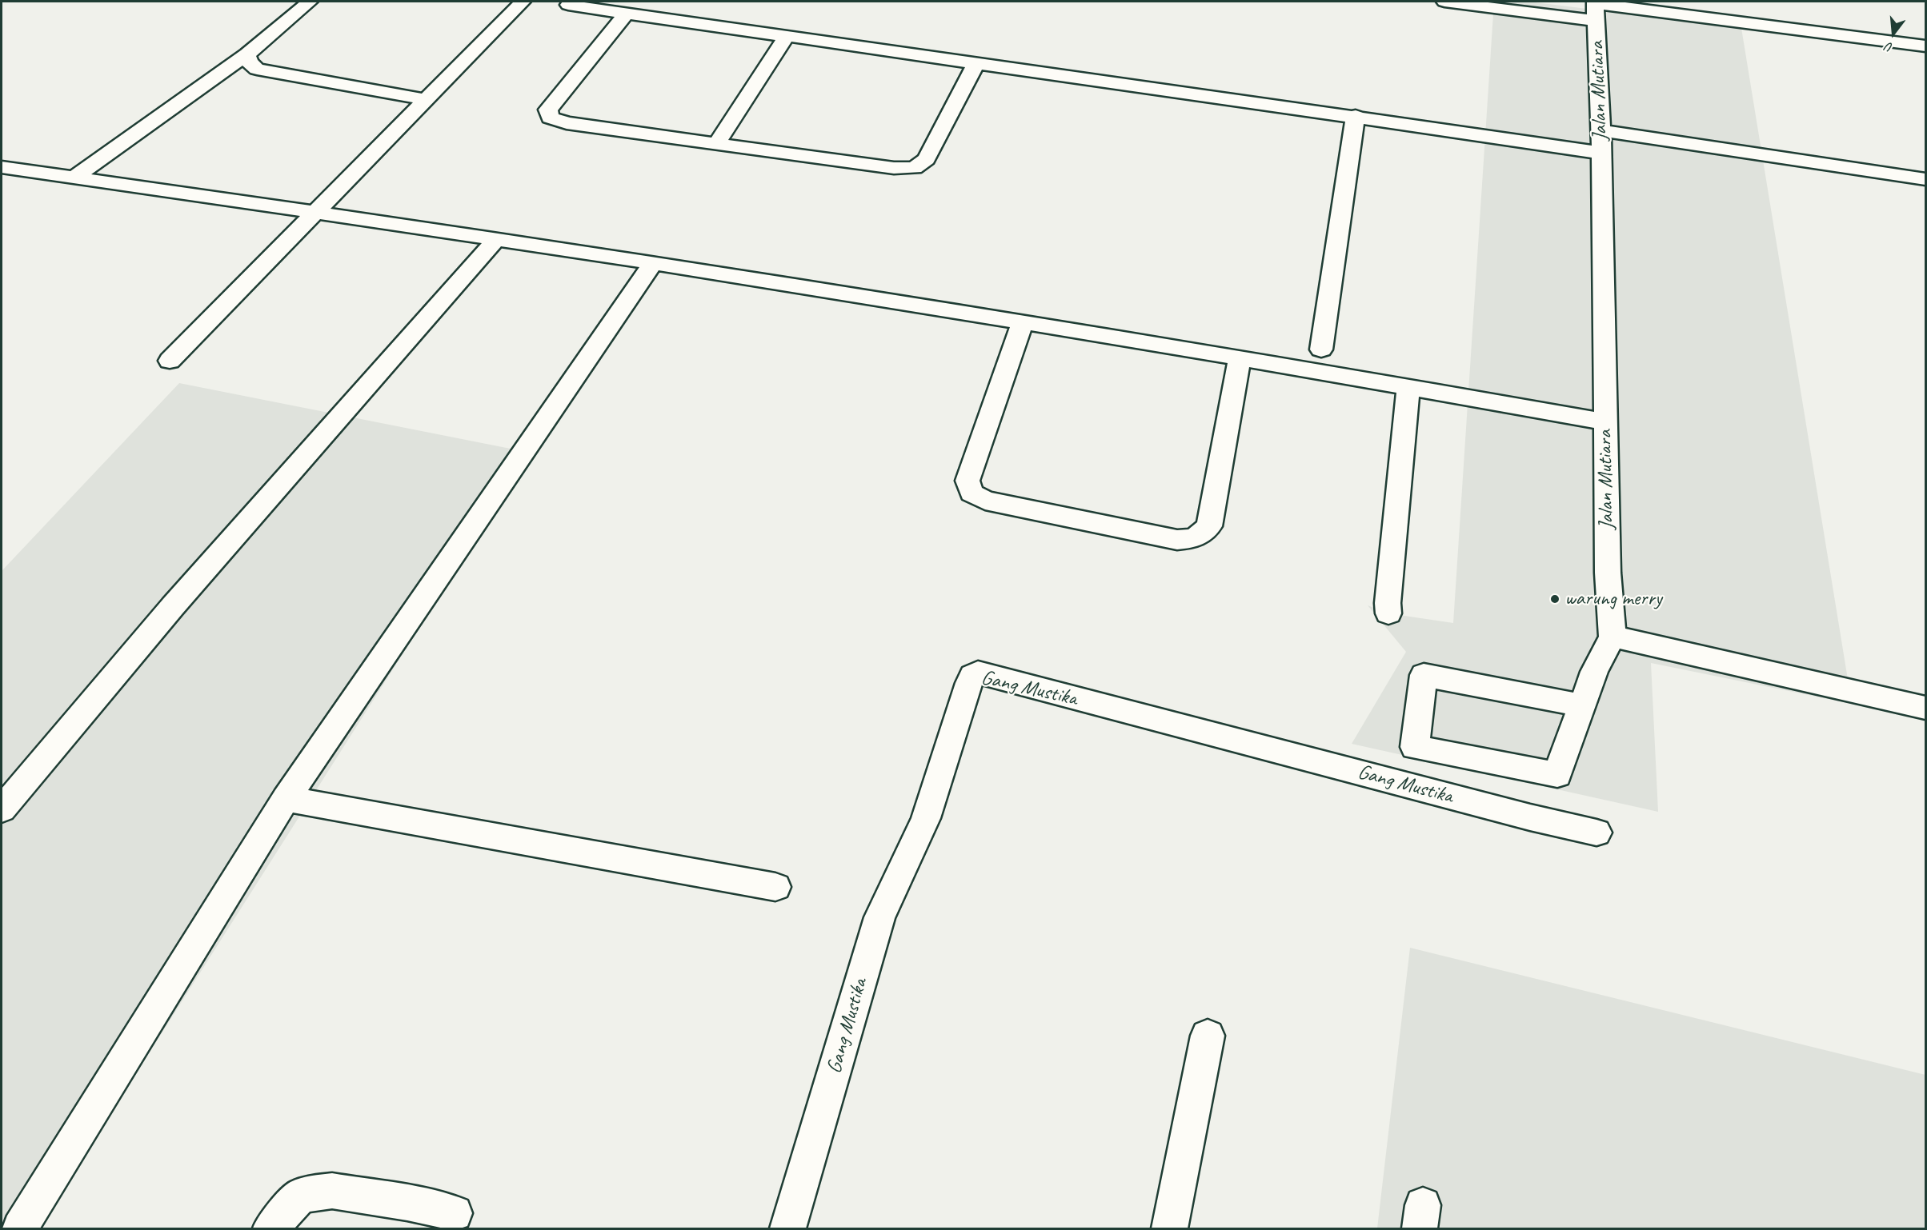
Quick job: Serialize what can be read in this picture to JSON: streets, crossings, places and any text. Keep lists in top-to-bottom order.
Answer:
{
  "streets": {
    "street": ["Jalan Mutiara", "Gang Mustika"]
  },
  "places": ["warung merry"],
  "north": "bottom"
}
